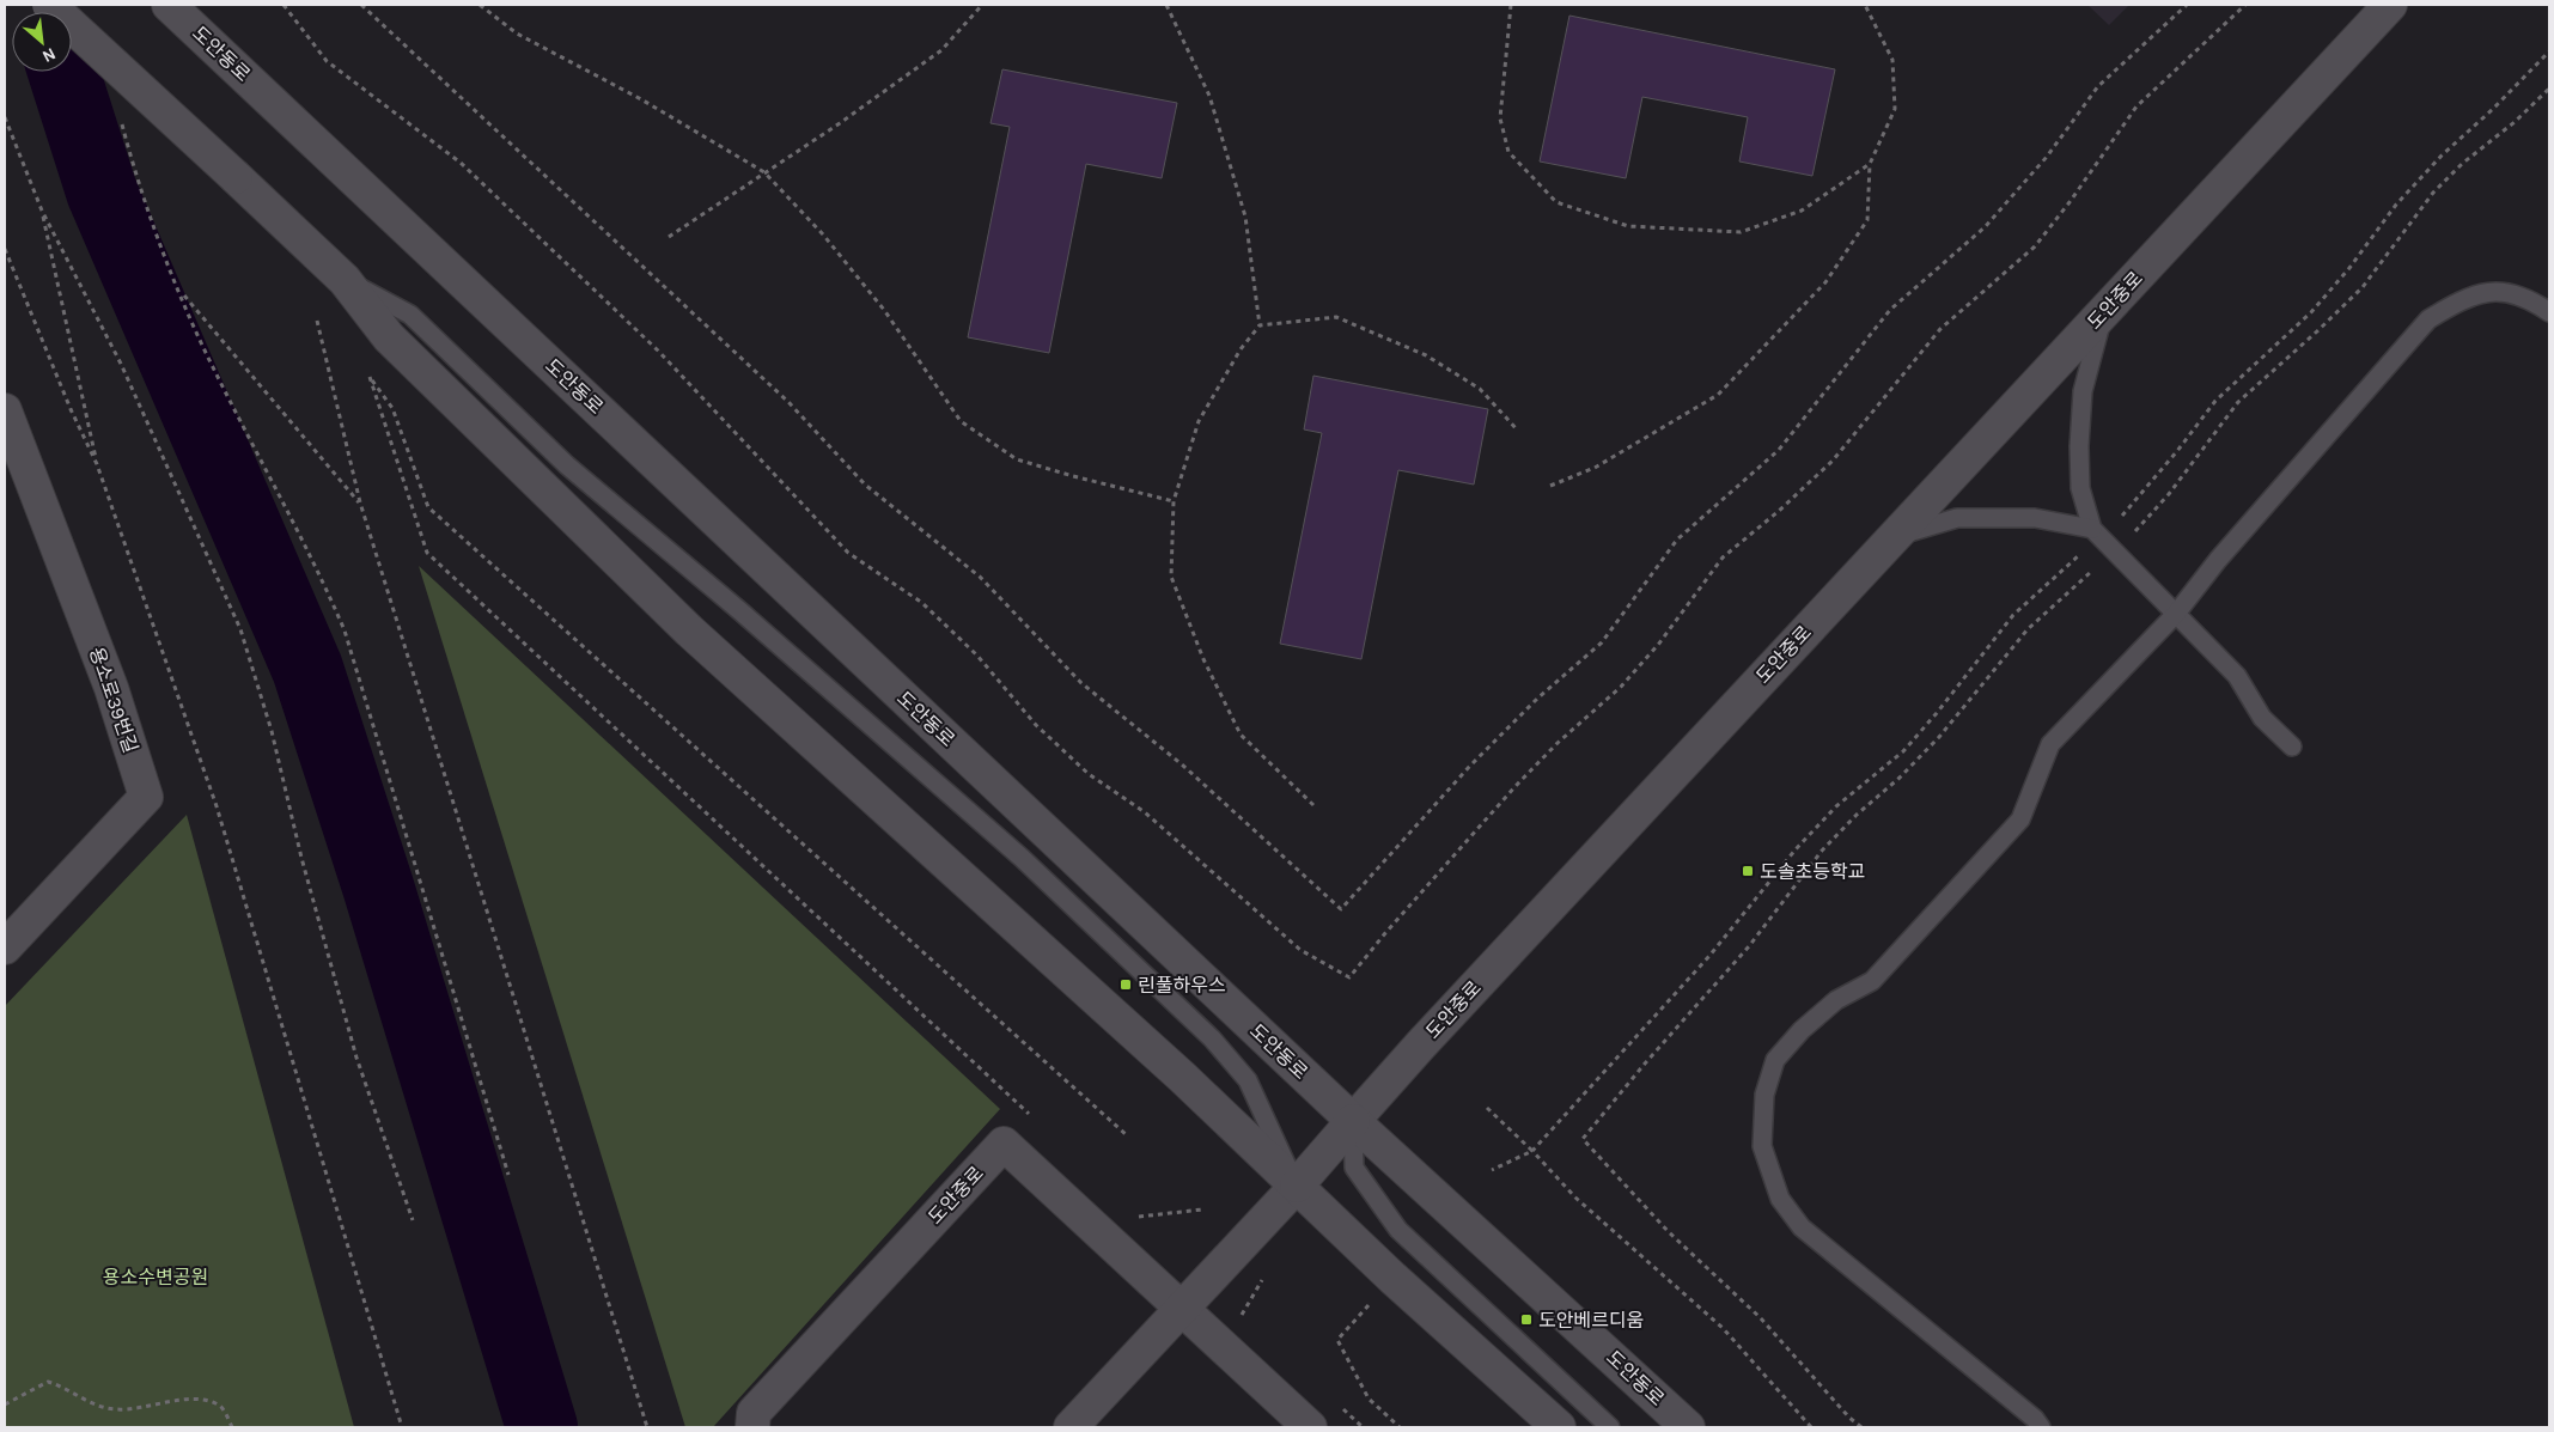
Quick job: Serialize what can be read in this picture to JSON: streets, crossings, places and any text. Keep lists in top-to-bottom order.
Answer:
{
  "streets": {
    "main road": ["도안동로", "도안중로", "용소로39번길"]
  },
  "crossings": [
    ["도안동로", "도안중로"]
  ],
  "parks": ["용소수변공원"],
  "places": {
    "transit": ["도솔초등학교", "린풀하우스", "도안베르디움"]
  },
  "north": "bottom right"
}
